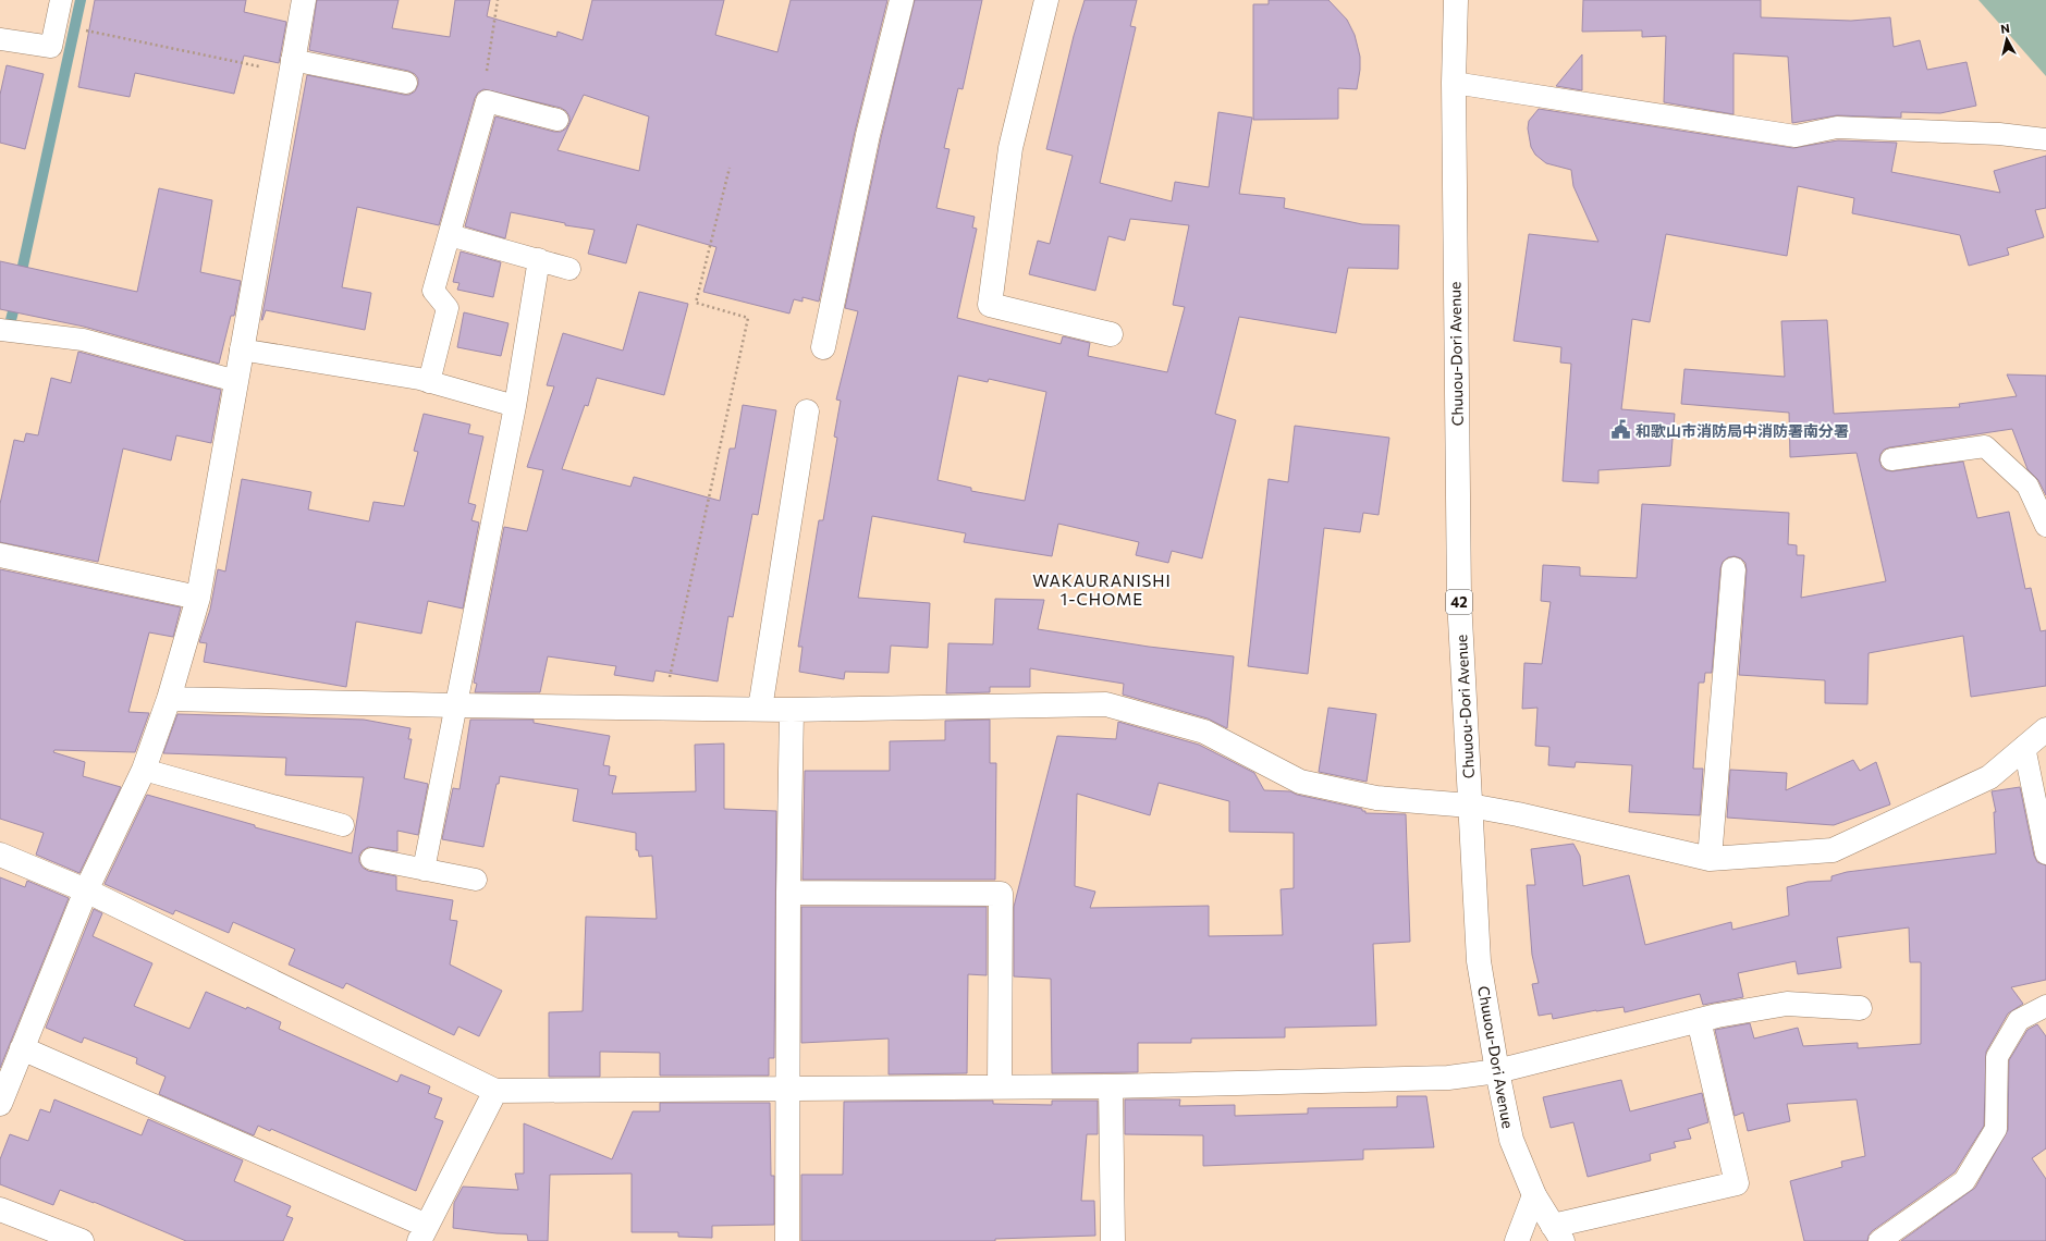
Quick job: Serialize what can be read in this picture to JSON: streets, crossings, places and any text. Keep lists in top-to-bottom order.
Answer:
{
  "streets": {
    "main road": ["Chuuou-Dori Avenue", "42"]
  },
  "districts": ["WAKAURANISHI 1-CHOME"],
  "places": {
    "public building": ["和歌山市消防局中消防署南分署"]
  },
  "north": "top"
}
